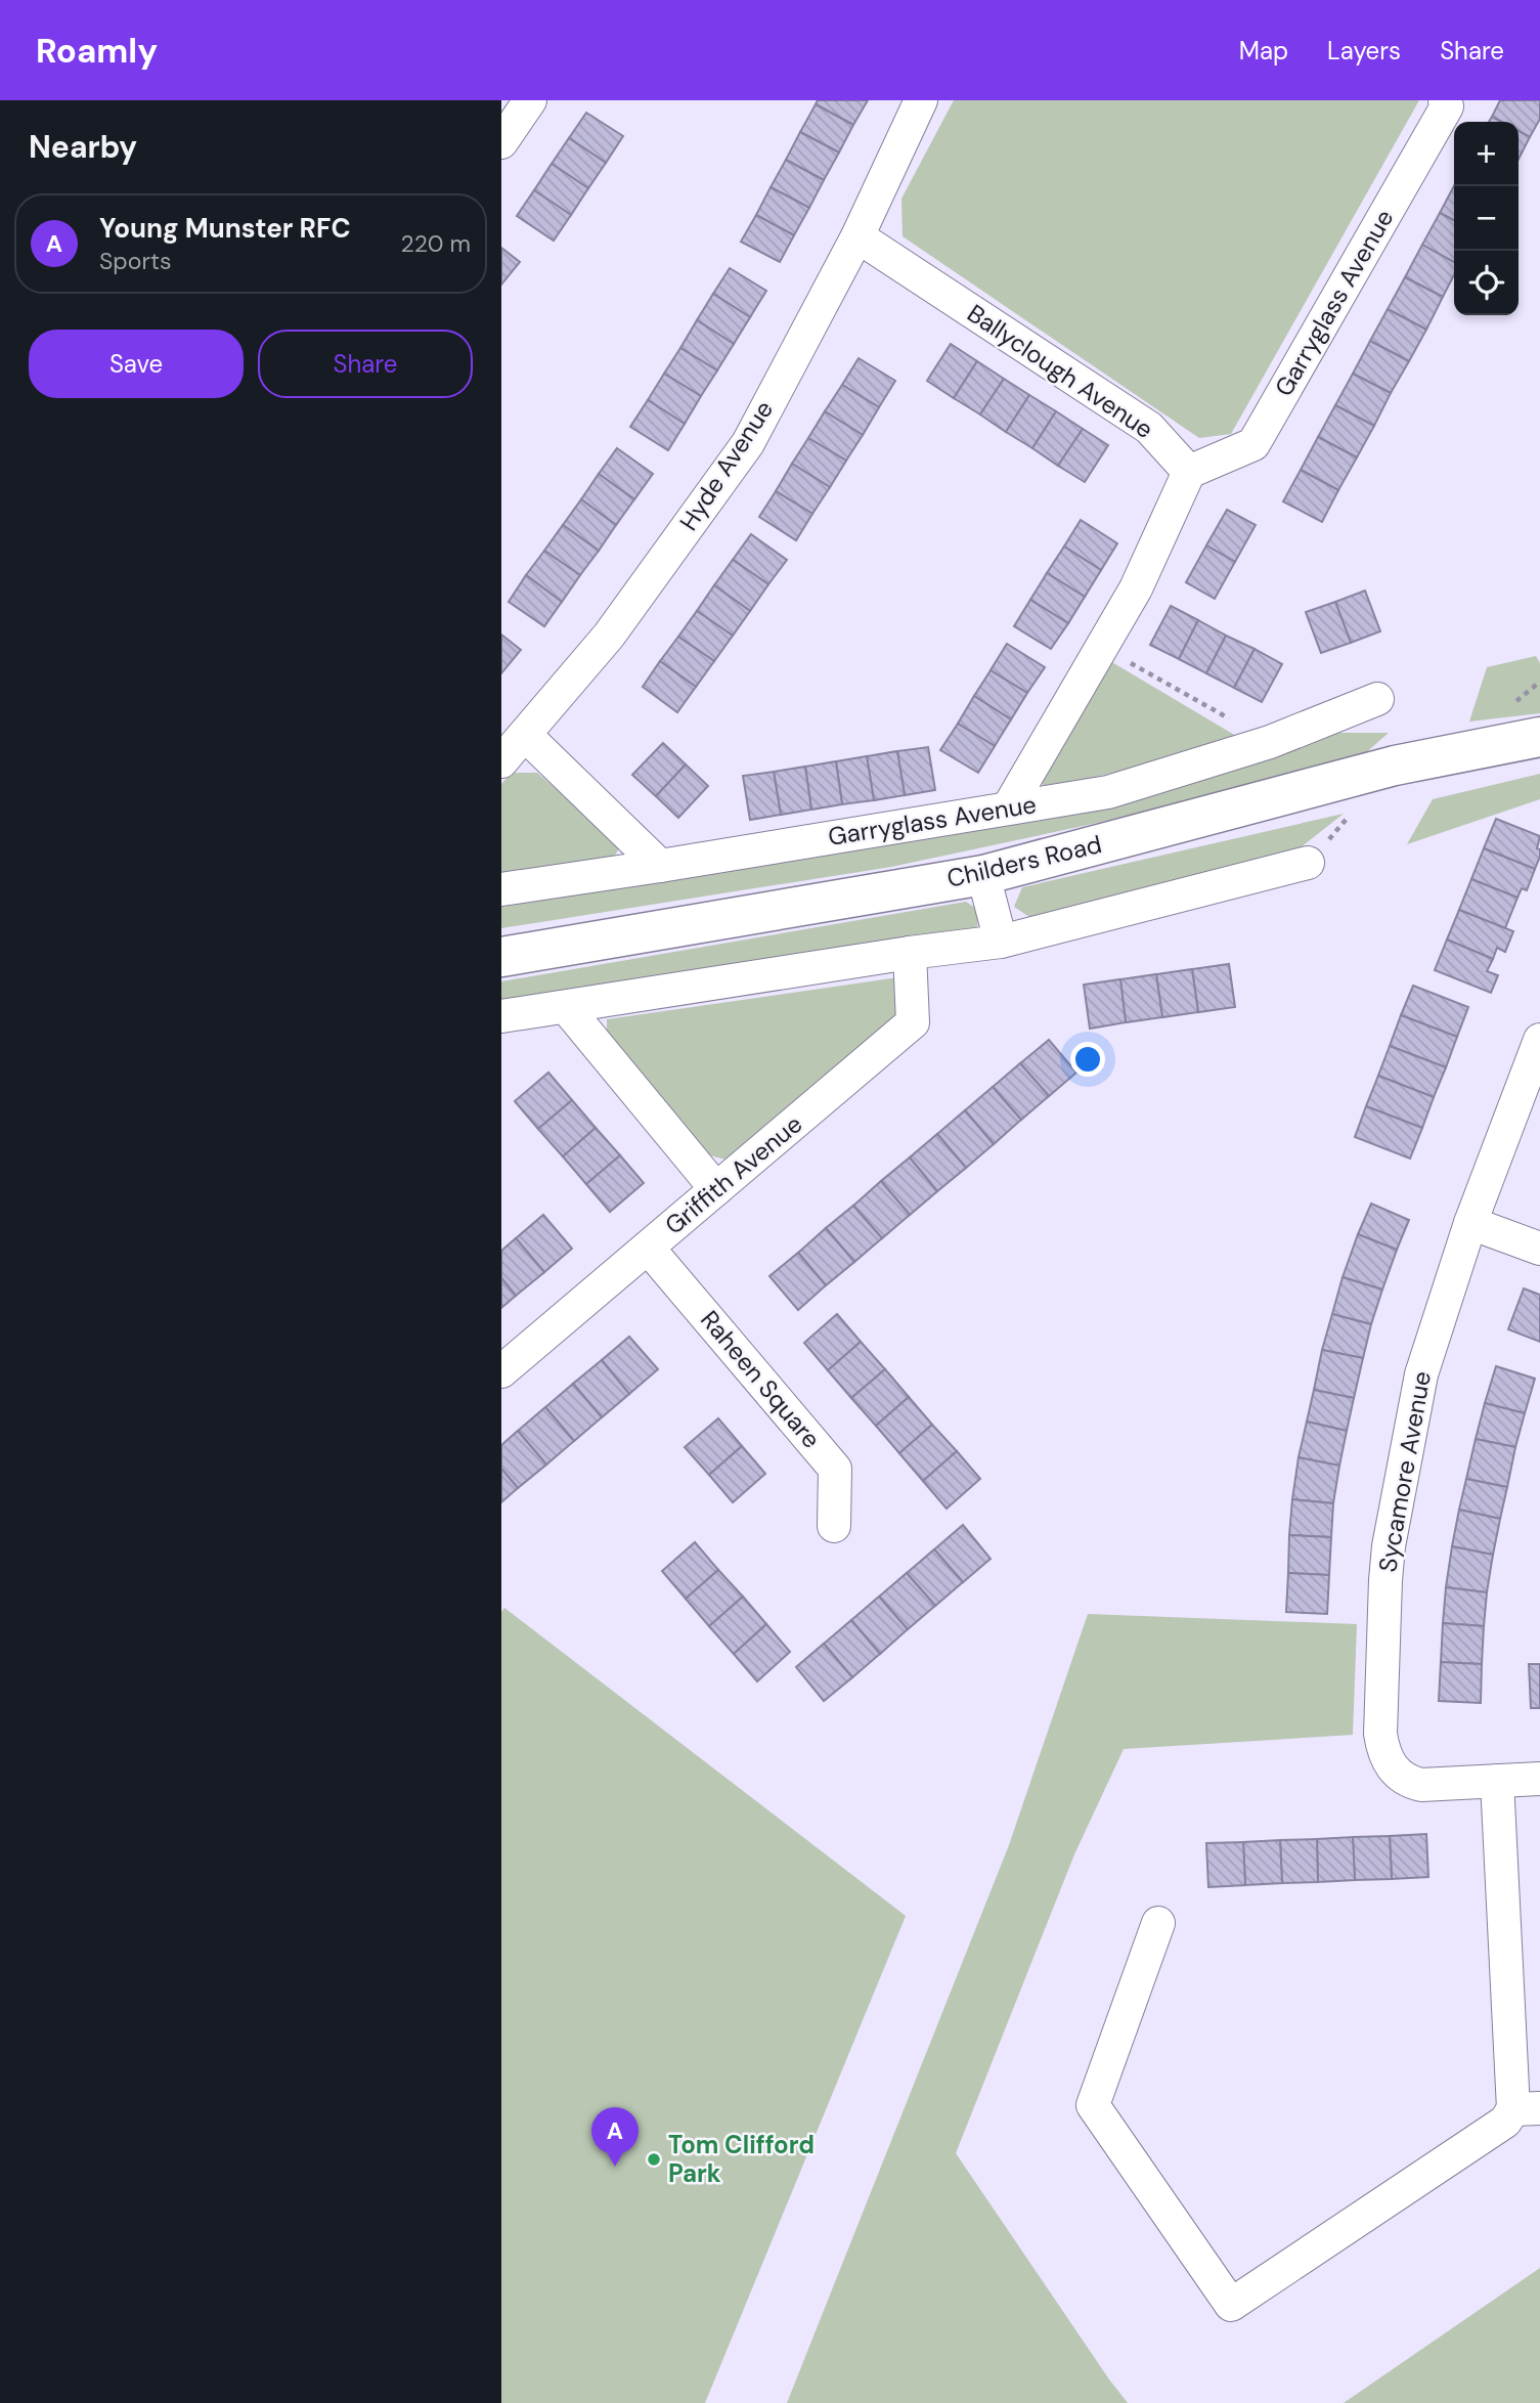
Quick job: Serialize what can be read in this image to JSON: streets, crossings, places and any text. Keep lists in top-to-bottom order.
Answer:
{
  "streets": {
    "main road": ["Childers Road"],
    "street": [
      "Garryglass Avenue",
      "Ballyclough Avenue",
      "Hyde Avenue",
      "Griffith Avenue",
      "Raheen Square",
      "Sycamore Avenue"
    ]
  },
  "crossings": [
    ["Garryglass Avenue", "Ballyclough Avenue"],
    ["Ballyclough Avenue", "Hyde Avenue"],
    ["Griffith Avenue", "Raheen Square"]
  ],
  "places": ["Tom Clifford Park"],
  "page": {
    "header": "Roamly",
    "nav": ["Map", "Layers", "Share"],
    "heading": "Nearby",
    "map_buttons": ["+", "−"],
    "list": [
      {
        "mark": "A",
        "name": "Young Munster RFC",
        "note": "Sports",
        "value": "220 m"
      }
    ],
    "buttons": ["Save", "Share"],
    "pins": "A"
  }
}
